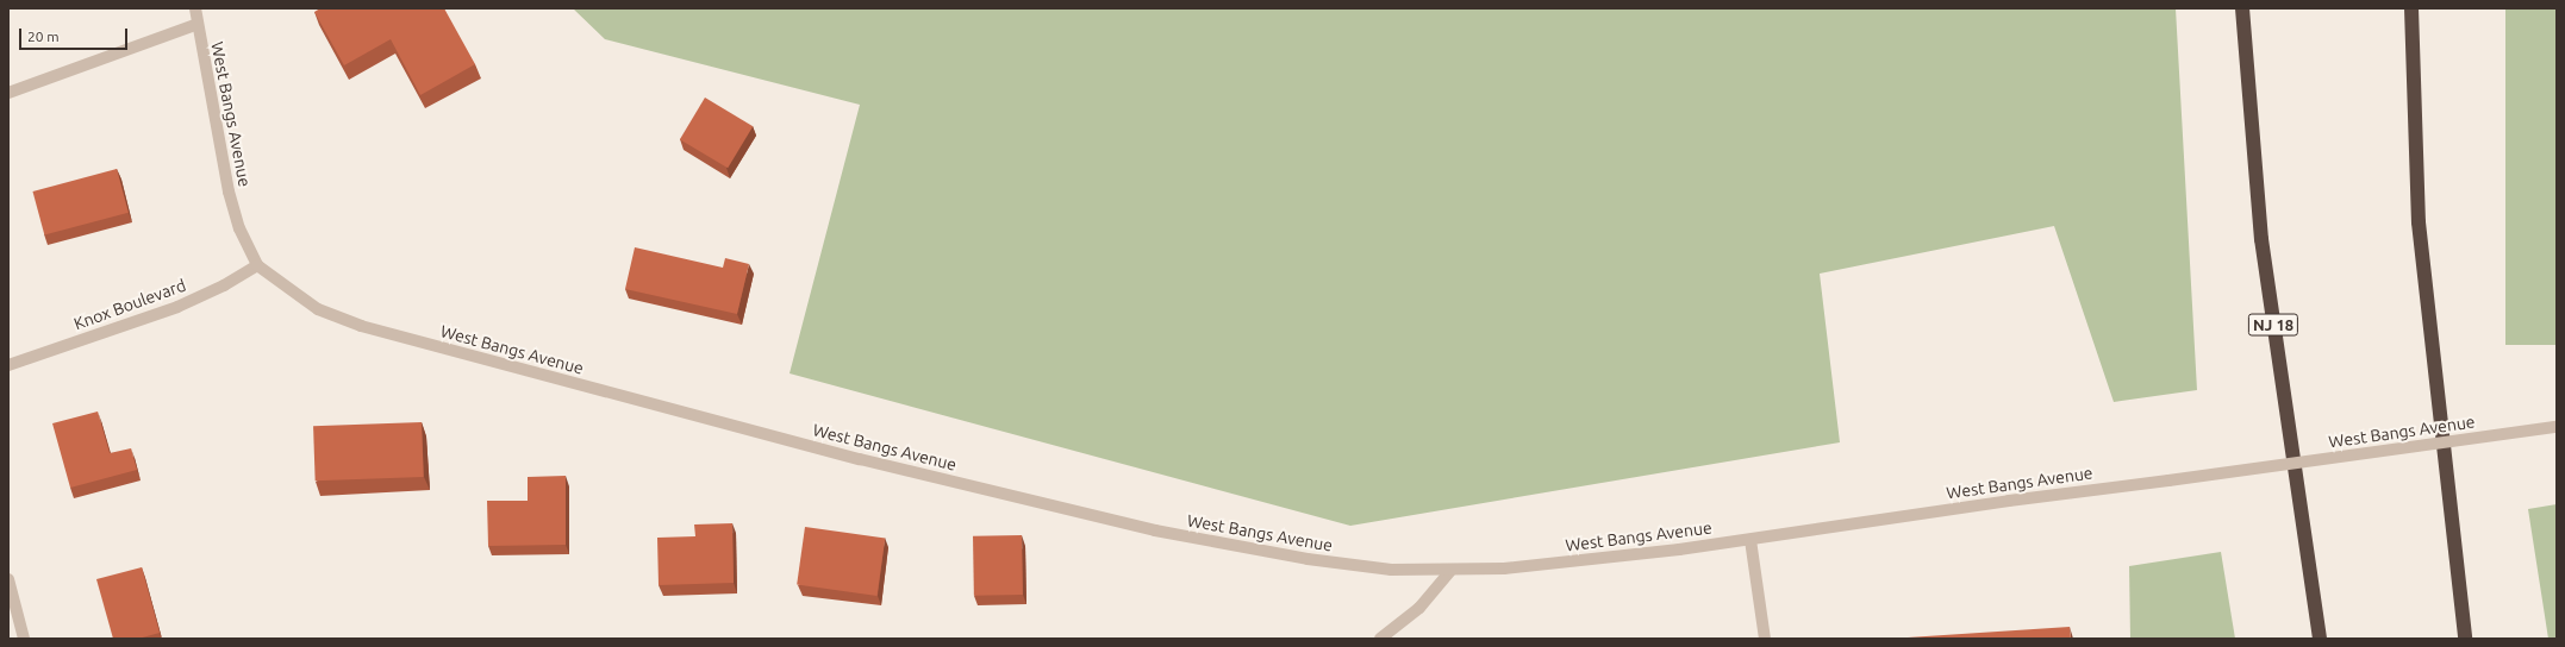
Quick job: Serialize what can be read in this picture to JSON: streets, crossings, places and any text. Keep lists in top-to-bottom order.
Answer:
{
  "streets": {
    "highway": ["NJ 18"],
    "street": ["West Bangs Avenue", "Knox Boulevard"]
  },
  "crossings": [
    ["West Bangs Avenue", "Knox Boulevard"]
  ],
  "scale_bar": "20 m"
}
